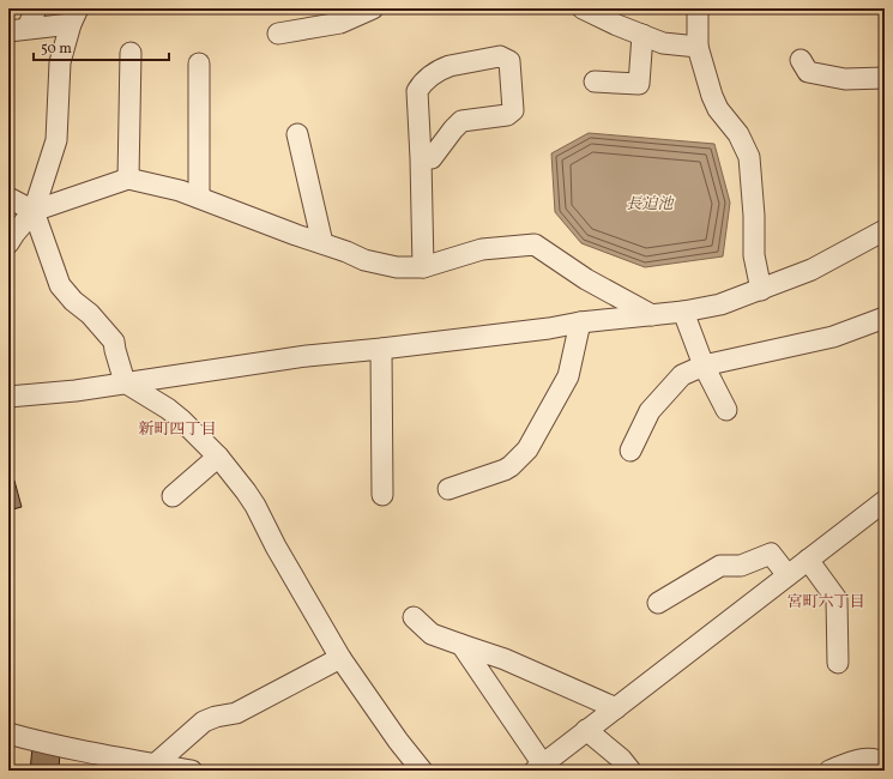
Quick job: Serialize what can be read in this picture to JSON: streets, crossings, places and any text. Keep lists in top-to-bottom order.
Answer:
{
  "districts": ["新町四丁目", "宮町六丁目"],
  "water": ["長迫池"],
  "scale_bar": "50 m"
}
